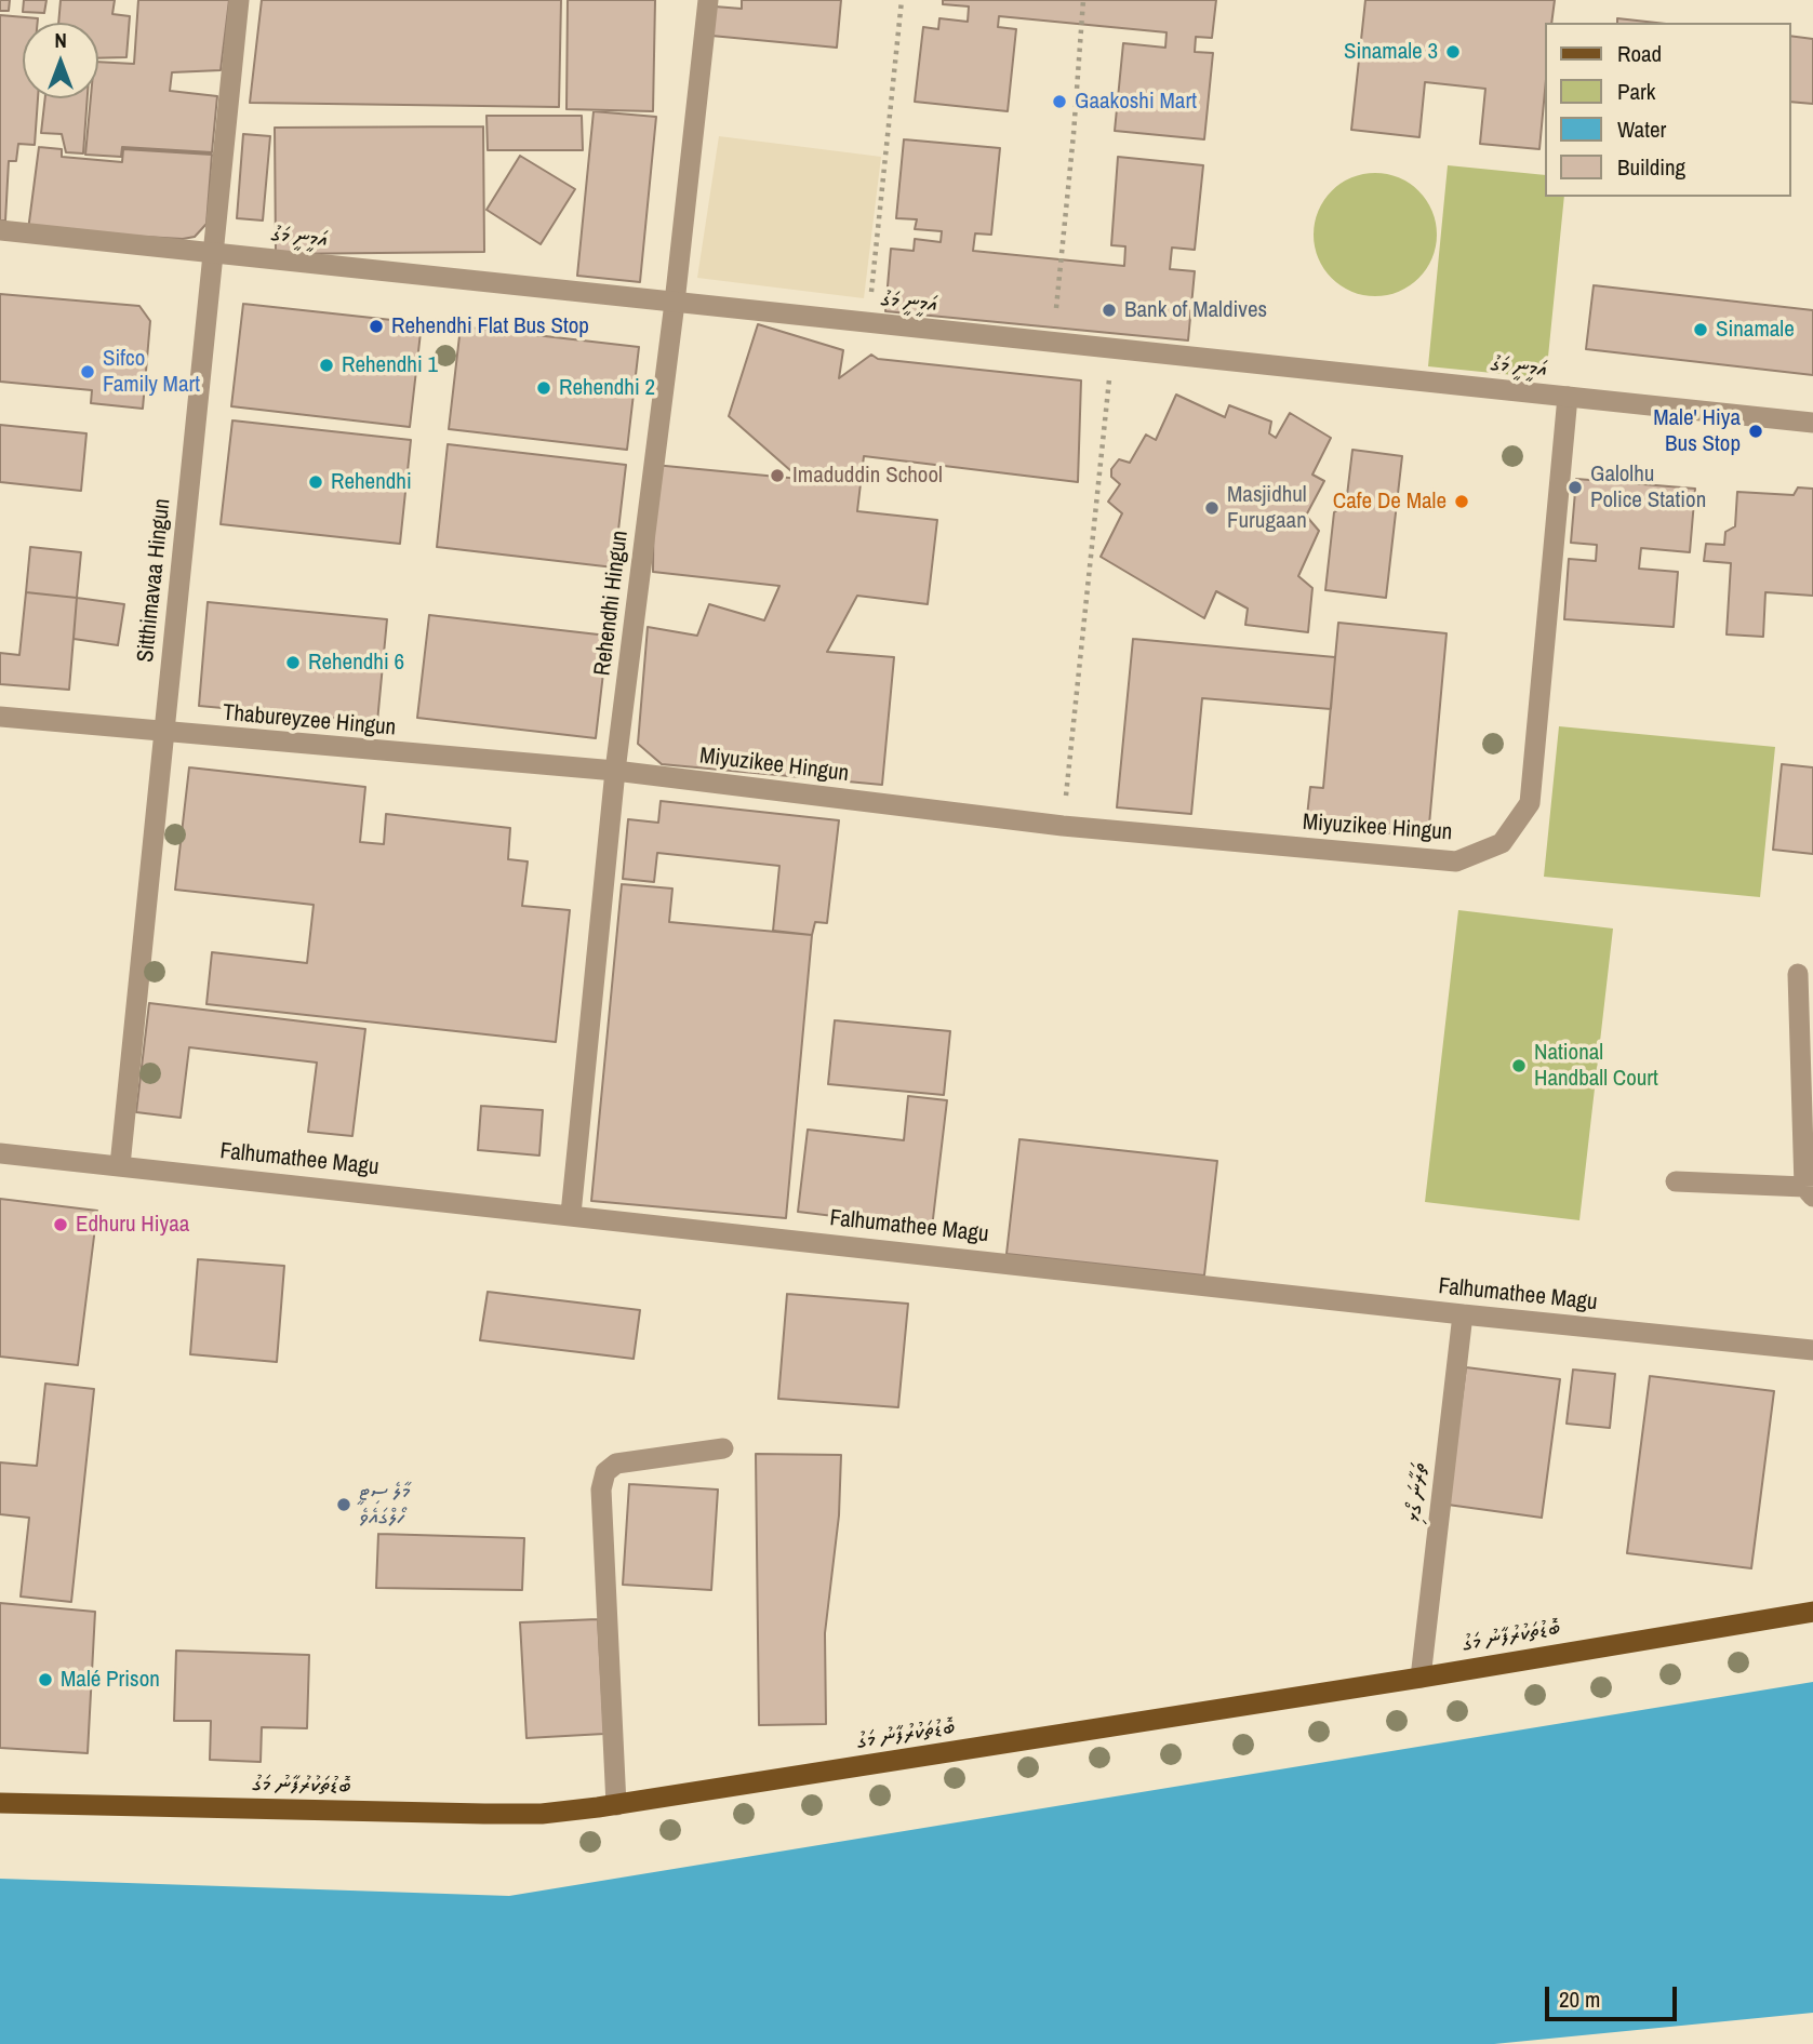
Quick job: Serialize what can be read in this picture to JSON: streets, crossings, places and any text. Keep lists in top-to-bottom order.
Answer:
{
  "streets": {
    "main road": ["ބޮޑުތަކުރުފާނު މަގު"],
    "street": [
      "އަމީނީ މަގު",
      "Sitthimavaa Hingun",
      "Rehendhi Hingun",
      "Thabureyzee Hingun",
      "Miyuzikee Hingun",
      "Falhumathee Magu",
      "ތަރާނަ ގޯޅި"
    ]
  },
  "crossings": [
    ["އަމީނީ މަގު", "Sitthimavaa Hingun"],
    ["އަމީނީ މަގު", "Rehendhi Hingun"],
    ["އަމީނީ މަގު", "Miyuzikee Hingun"],
    ["Sitthimavaa Hingun", "Thabureyzee Hingun"],
    ["Sitthimavaa Hingun", "Falhumathee Magu"],
    ["Rehendhi Hingun", "Thabureyzee Hingun"],
    ["Rehendhi Hingun", "Miyuzikee Hingun"],
    ["Rehendhi Hingun", "Falhumathee Magu"],
    ["Thabureyzee Hingun", "Miyuzikee Hingun"],
    ["Falhumathee Magu", "ތަރާނަ ގޯޅި"],
    ["ތަރާނަ ގޯޅި", "ބޮޑުތަކުރުފާނު މަގު"]
  ],
  "places": [
    "Sinamale 3",
    "Gaakoshi Mart",
    "Bank of Maldives",
    "Rehendhi Flat Bus Stop",
    "Sinamale",
    "Rehendhi 1",
    "Sifco Family Mart",
    "Rehendhi 2",
    "Male' Hiya Bus Stop",
    "Imaduddin School",
    "Rehendhi",
    "Galolhu Police Station",
    "Cafe De Male",
    "Masjidhul Furugaan",
    "Rehendhi 6",
    "National Handball Court",
    "Edhuru Hiyaa",
    "މާލެ ސިޓީ ހޯލްގައެވެ",
    "Malé Prison"
  ],
  "legend": [
    "Road",
    "Park",
    "Water",
    "Building"
  ],
  "scale_bar": "20 m",
  "north": "top"
}
